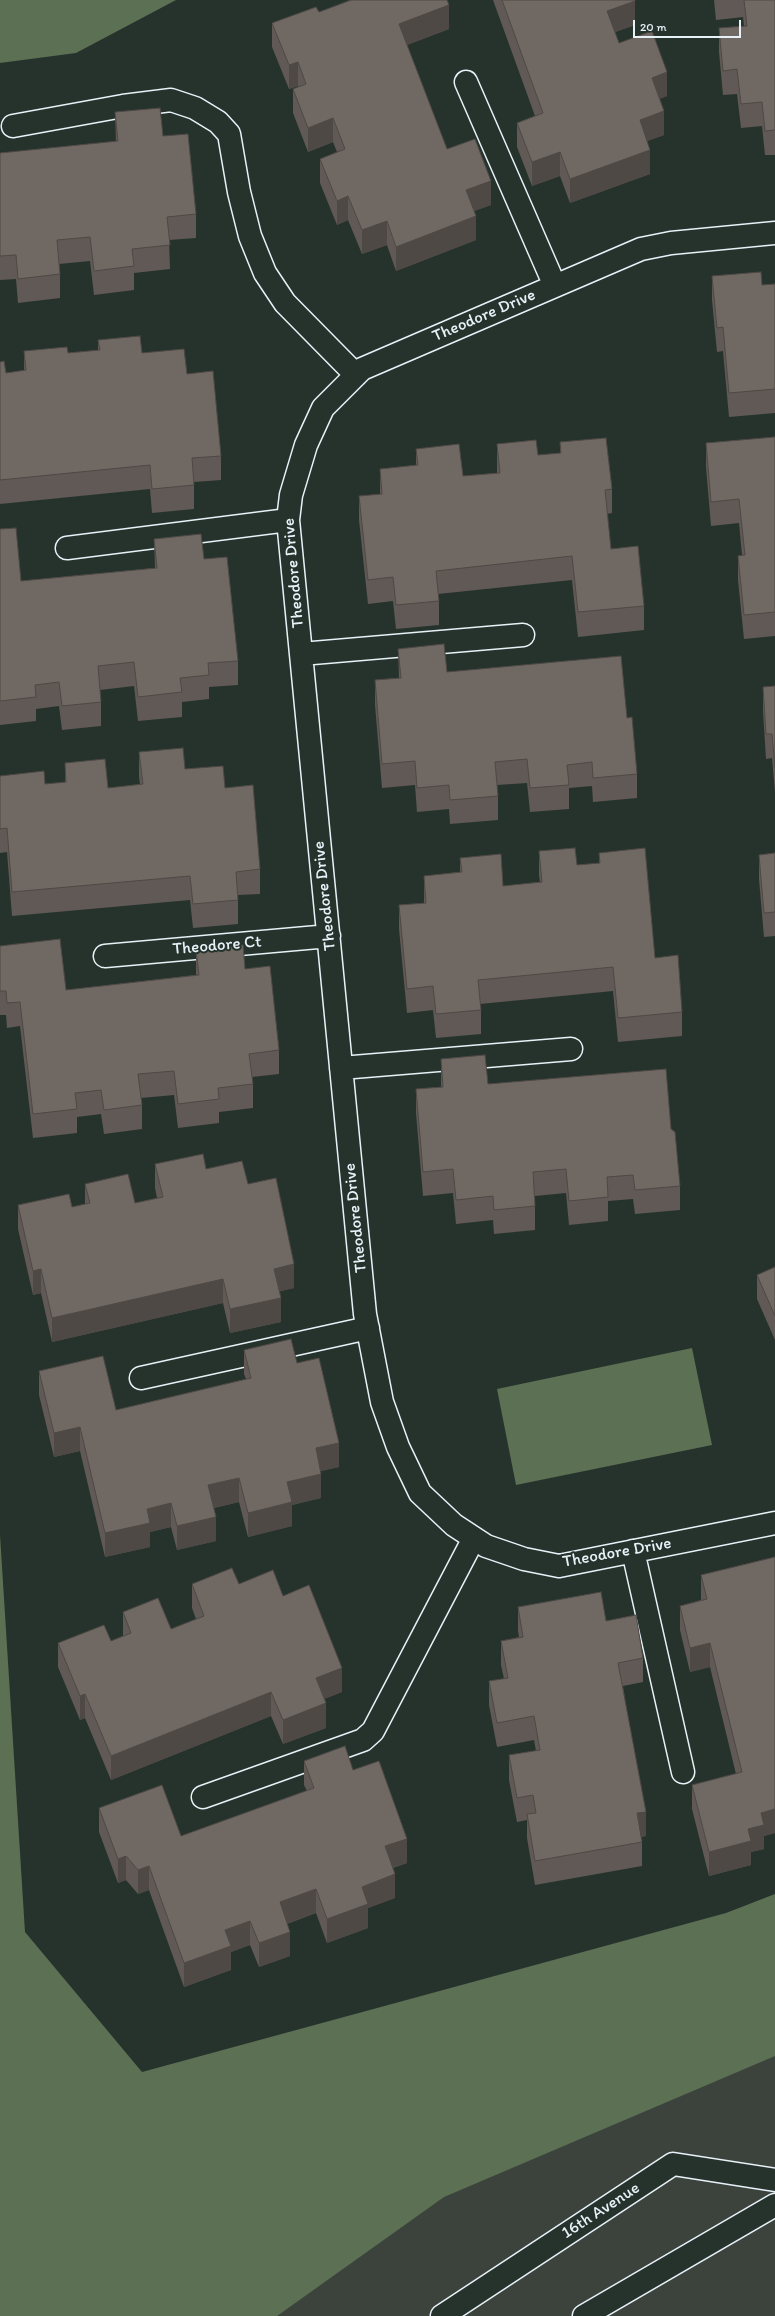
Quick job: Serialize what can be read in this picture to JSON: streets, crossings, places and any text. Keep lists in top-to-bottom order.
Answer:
{
  "streets": {
    "street": ["Theodore Drive", "Theodore Ct", "16th Avenue"]
  },
  "crossings": [
    ["Theodore Drive", "Theodore Ct"]
  ],
  "scale_bar": "20 m"
}
